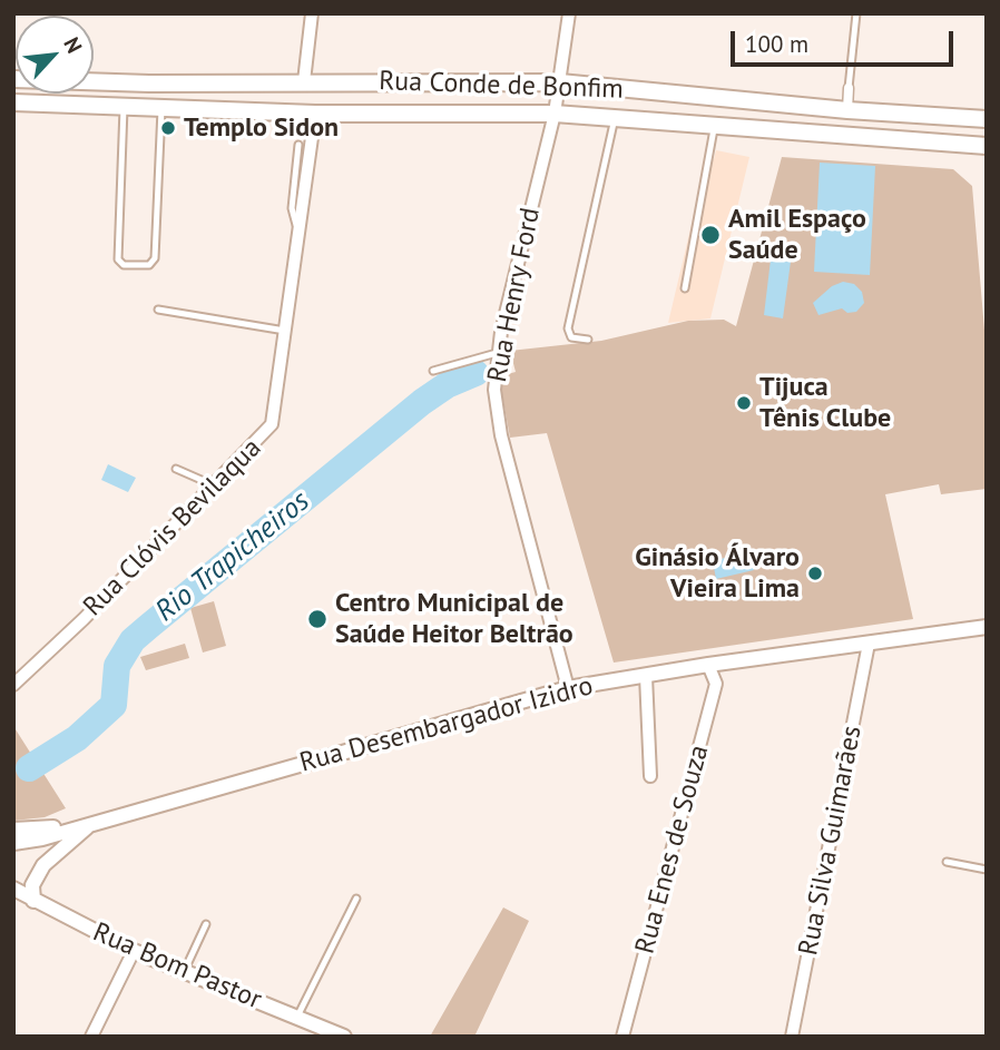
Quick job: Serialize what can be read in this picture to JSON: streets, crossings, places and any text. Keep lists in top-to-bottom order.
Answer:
{
  "streets": {
    "main road": ["Rua Conde de Bonfim"],
    "street": [
      "Rua Henry Ford",
      "Rua Clóvis Bevilaqua",
      "Rua Desembargador Izidro",
      "Rua Silva Guimarães",
      "Rua Enes de Souza",
      "Rua Bom Pastor"
    ]
  },
  "crossings": [
    ["Rua Conde de Bonfim", "Rua Henry Ford"],
    ["Rua Conde de Bonfim", "Rua Clóvis Bevilaqua"],
    ["Rua Henry Ford", "Rua Desembargador Izidro"],
    ["Rua Desembargador Izidro", "Rua Silva Guimarães"],
    ["Rua Desembargador Izidro", "Rua Enes de Souza"]
  ],
  "water": ["Rio Trapicheiros"],
  "places": [
    "Templo Sidon",
    "Amil Espaço Saúde",
    "Tijuca Tênis Clube",
    "Ginásio Álvaro Vieira Lima",
    "Centro Municipal de Saúde Heitor Beltrão"
  ],
  "scale_bar": "100 m",
  "north": "top right"
}
